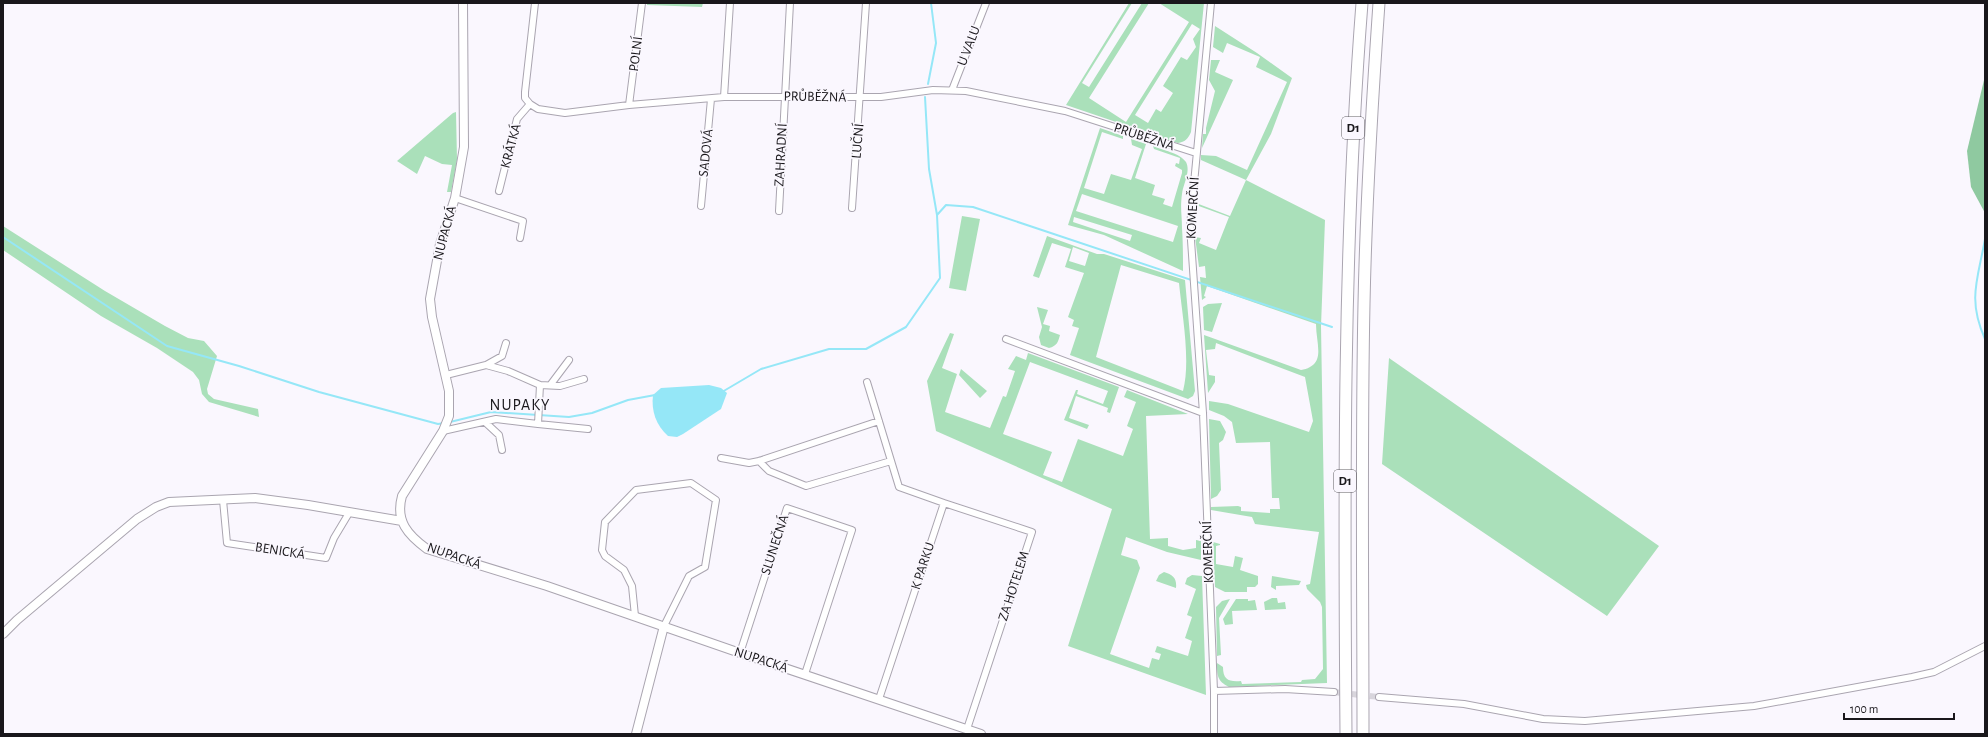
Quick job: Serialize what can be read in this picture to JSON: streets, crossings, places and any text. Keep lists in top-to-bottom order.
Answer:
{
  "streets": {
    "highway": ["D1"],
    "street": [
      "U VALU",
      "POLNÍ",
      "PRŮBĚŽNÁ",
      "LUČNÍ",
      "KRÁTKÁ",
      "SADOVÁ",
      "ZAHRADNÍ",
      "KOMERČNÍ",
      "NUPACKÁ",
      "SLUNEČNÁ",
      "BENICKÁ",
      "K PARKU",
      "ZA HOTELEM"
    ]
  },
  "crossings": [
    ["U VALU", "PRŮBĚŽNÁ"],
    ["POLNÍ", "PRŮBĚŽNÁ"],
    ["PRŮBĚŽNÁ", "LUČNÍ"],
    ["PRŮBĚŽNÁ", "KRÁTKÁ"],
    ["PRŮBĚŽNÁ", "SADOVÁ"],
    ["PRŮBĚŽNÁ", "ZAHRADNÍ"],
    ["PRŮBĚŽNÁ", "KOMERČNÍ"],
    ["NUPACKÁ", "SLUNEČNÁ"],
    ["NUPACKÁ", "K PARKU"],
    ["NUPACKÁ", "ZA HOTELEM"],
    ["K PARKU", "ZA HOTELEM"]
  ],
  "districts": ["NUPAKY"],
  "scale_bar": "100 m"
}
